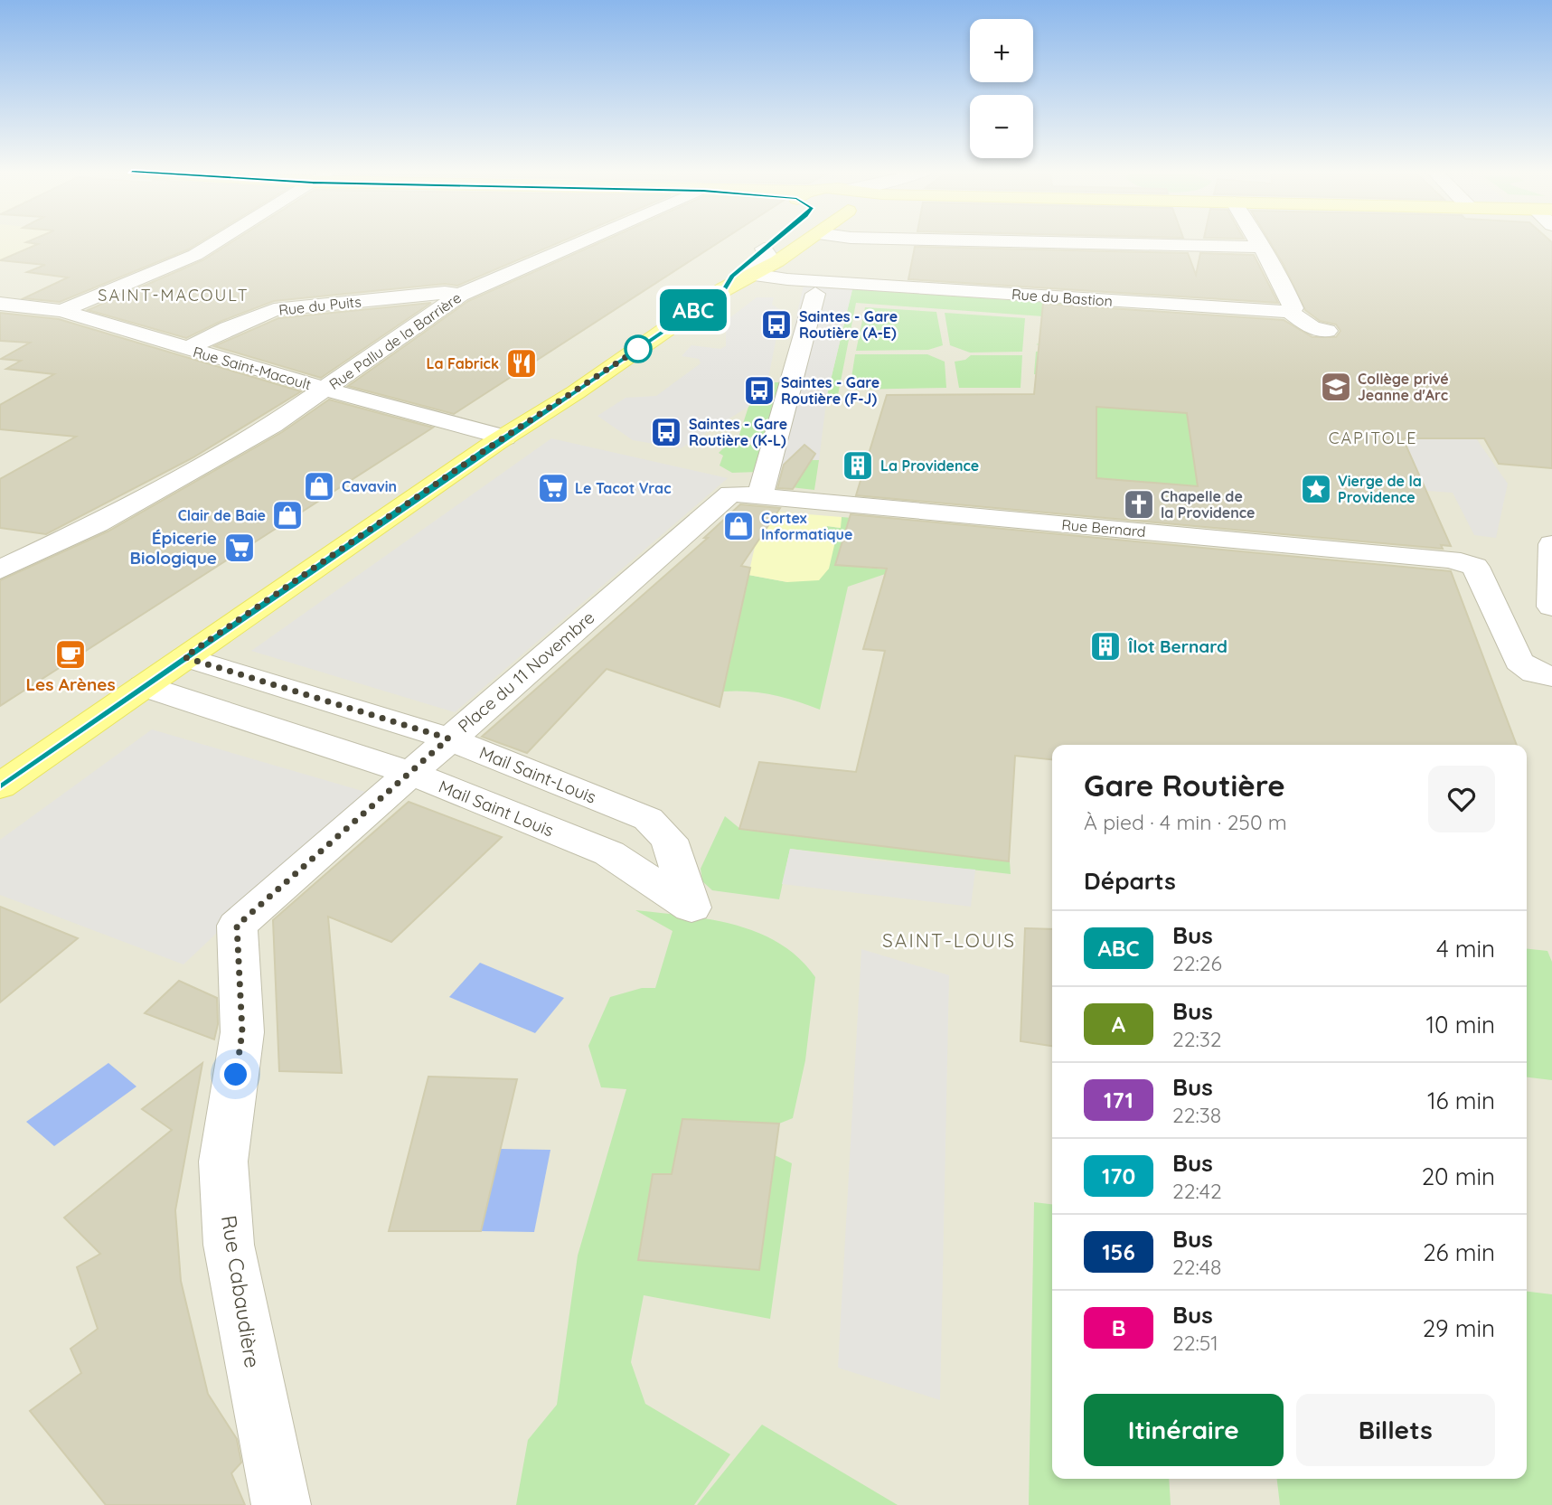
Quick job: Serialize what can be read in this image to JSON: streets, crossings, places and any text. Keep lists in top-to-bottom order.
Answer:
{
  "streets": {
    "street": [
      "Rue du Bastion",
      "Rue du Puits",
      "Rue Pallu de la Barrière",
      "Rue Saint-Macoult",
      "Rue Bernard",
      "Place du 11 Novembre",
      "Mail Saint-Louis",
      "Mail Saint Louis",
      "Rue Cabaudière"
    ]
  },
  "crossings": [
    ["Rue du Puits", "Rue Pallu de la Barrière"],
    ["Rue du Puits", "Rue Saint-Macoult"],
    ["Rue Pallu de la Barrière", "Rue Saint-Macoult"],
    ["Rue Bernard", "Place du 11 Novembre"],
    ["Place du 11 Novembre", "Mail Saint-Louis"],
    ["Place du 11 Novembre", "Mail Saint Louis"],
    ["Place du 11 Novembre", "Rue Cabaudière"],
    ["Mail Saint-Louis", "Mail Saint Louis"]
  ],
  "districts": ["SAINT-MACOULT", "CAPITOLE", "SAINT-LOUIS"],
  "places": {
    "bus stop": ["Saintes - Gare Routière (A-E)", "Saintes - Gare Routière (F-J)", "Saintes - Gare Routière (K-L)"],
    "restaurant": ["La Fabrick"],
    "school or university": ["Collège privé Jeanne d'Arc"],
    "building": ["La Providence", "Îlot Bernard"],
    "shop": ["Cavavin", "Clair de Baie", "Cortex Informatique"],
    "supermarket": ["Le Tacot Vrac", "Épicerie Biologique"],
    "place": ["Vierge de la Providence"],
    "church": ["Chapelle de la Providence"],
    "cafe": ["Les Arènes"]
  },
  "lines": ["bus line ABC"],
  "page": {
    "on_map": "ABC",
    "map_buttons": ["+", "−"],
    "heading": [
      ["Gare Routière", "À pied · 4 min · 250 m"],
      "Départs"
    ],
    "list": [
      {
        "mark": "ABC",
        "name": "Bus",
        "note": "22:26",
        "value": "4 min"
      },
      {
        "mark": "A",
        "name": "Bus",
        "note": "22:32",
        "value": "10 min"
      },
      {
        "mark": "171",
        "name": "Bus",
        "note": "22:38",
        "value": "16 min"
      },
      {
        "mark": "170",
        "name": "Bus",
        "note": "22:42",
        "value": "20 min"
      },
      {
        "mark": "156",
        "name": "Bus",
        "note": "22:48",
        "value": "26 min"
      },
      {
        "mark": "B",
        "name": "Bus",
        "note": "22:51",
        "value": "29 min"
      }
    ],
    "buttons": ["Itinéraire", "Billets"]
  }
}
